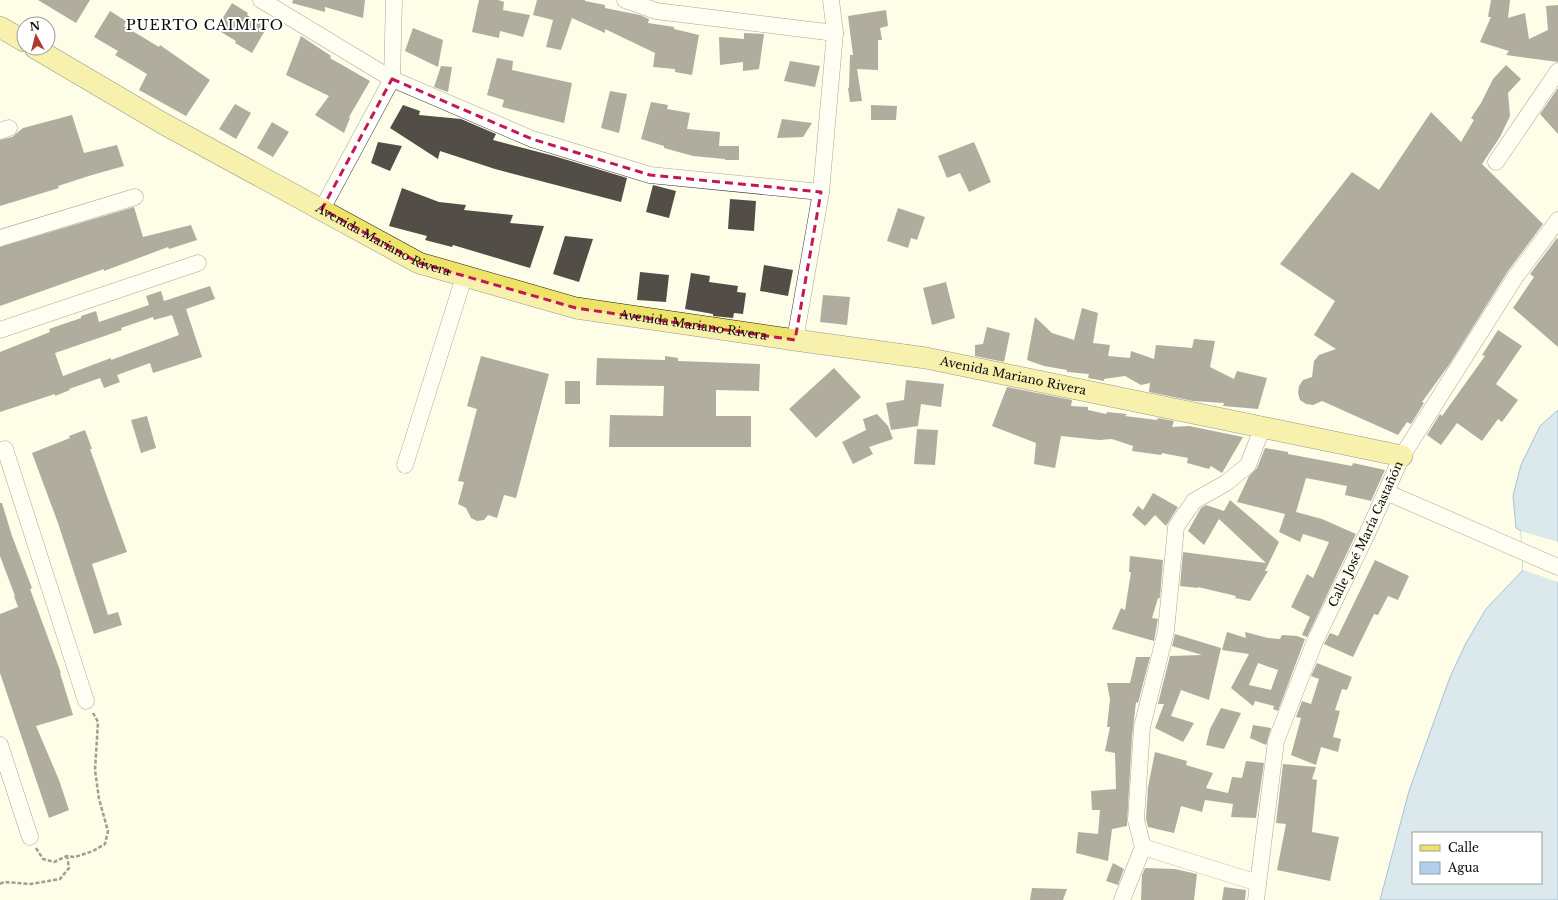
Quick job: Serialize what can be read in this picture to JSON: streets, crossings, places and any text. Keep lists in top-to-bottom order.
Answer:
{
  "streets": {
    "main road": ["Avenida Mariano Rivera"],
    "street": ["Calle José María Castañón"]
  },
  "crossings": [
    ["Avenida Mariano Rivera", "Calle José María Castañón"]
  ],
  "districts": ["PUERTO CAIMITO"],
  "legend": ["Calle", "Agua"],
  "north": "top"
}
